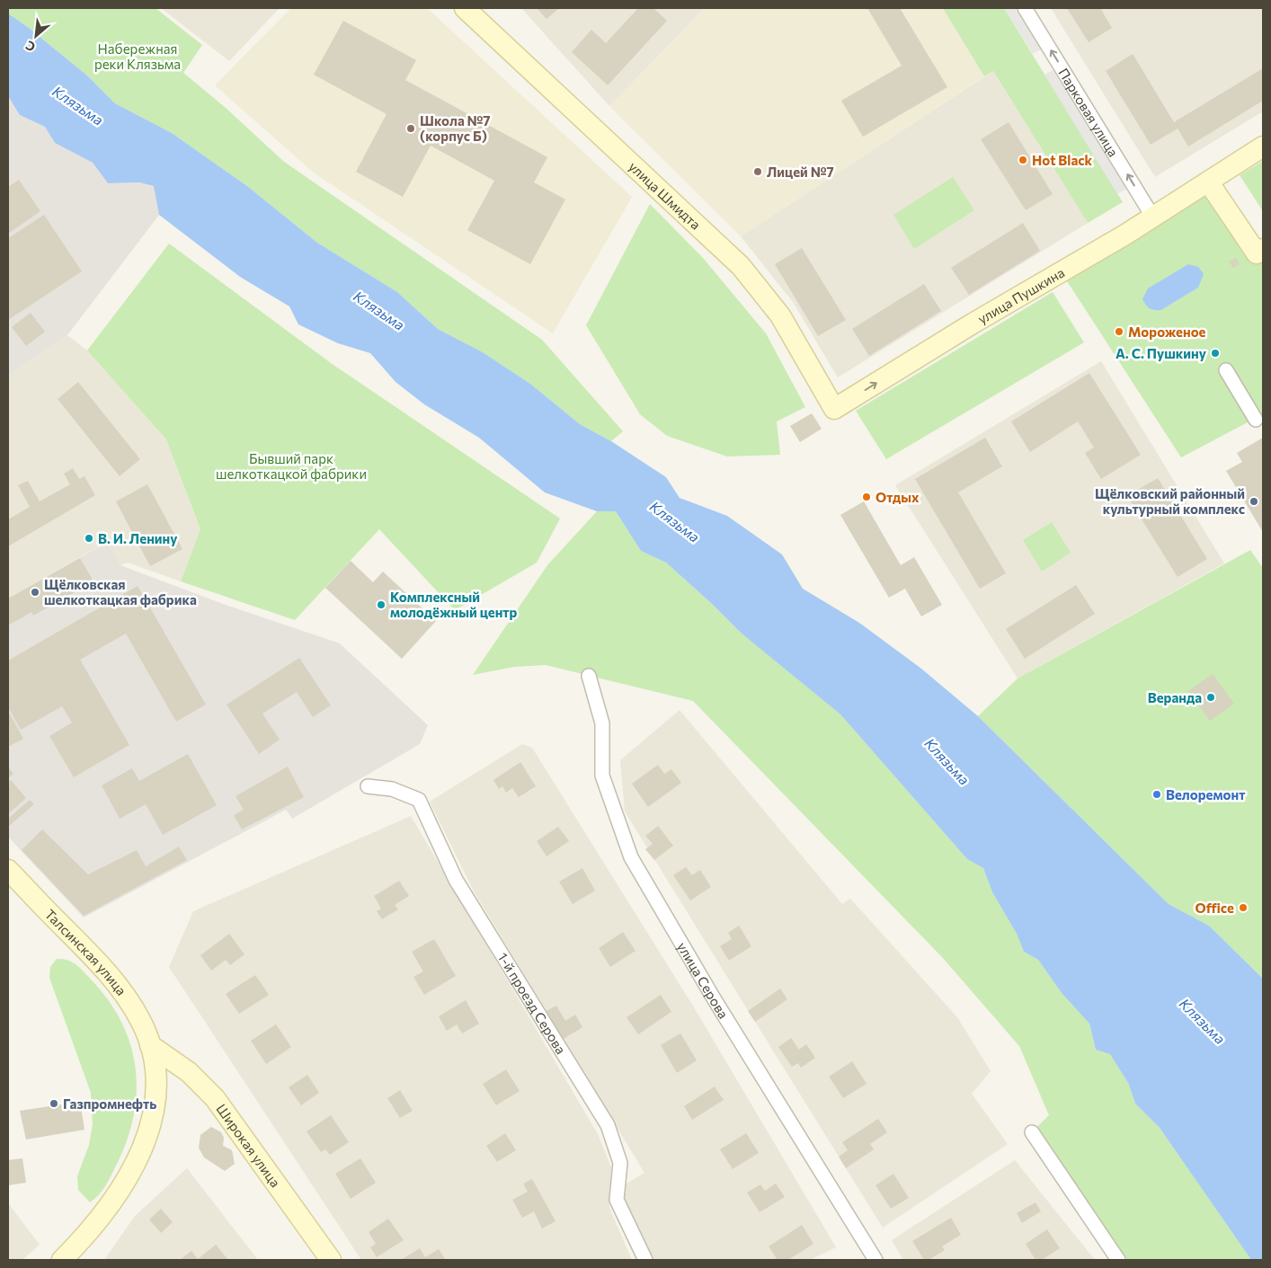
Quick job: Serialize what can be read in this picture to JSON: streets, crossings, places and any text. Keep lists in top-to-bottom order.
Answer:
{
  "streets": {
    "street": [
      "Парковая улица",
      "улица Шмидта",
      "улица Пушкина",
      "Талсинская улица",
      "улица Серова",
      "1-й проезд Серова",
      "Широкая улица"
    ]
  },
  "crossings": [
    ["Парковая улица", "улица Пушкина"],
    ["улица Шмидта", "улица Пушкина"],
    ["Талсинская улица", "Широкая улица"]
  ],
  "one_way": ["Парковая улица", "улица Пушкина"],
  "water": ["Клязьма"],
  "parks": ["Набережная реки Клязьма", "Бывший парк шелкоткацкой фабрики"],
  "places": [
    "Школа №7 (корпус Б)",
    "Hot Black",
    "Лицей №7",
    "Мороженое",
    "А. С. Пушкину",
    "Отдых",
    "Щёлковский районный культурный комплекс",
    "В. И. Ленину",
    "Щёлковская шелкоткацкая фабрика",
    "Комплексный молодёжный центр",
    "Веранда",
    "Велоремонт",
    "Office",
    "Газпромнефть"
  ],
  "north": "bottom left"
}
